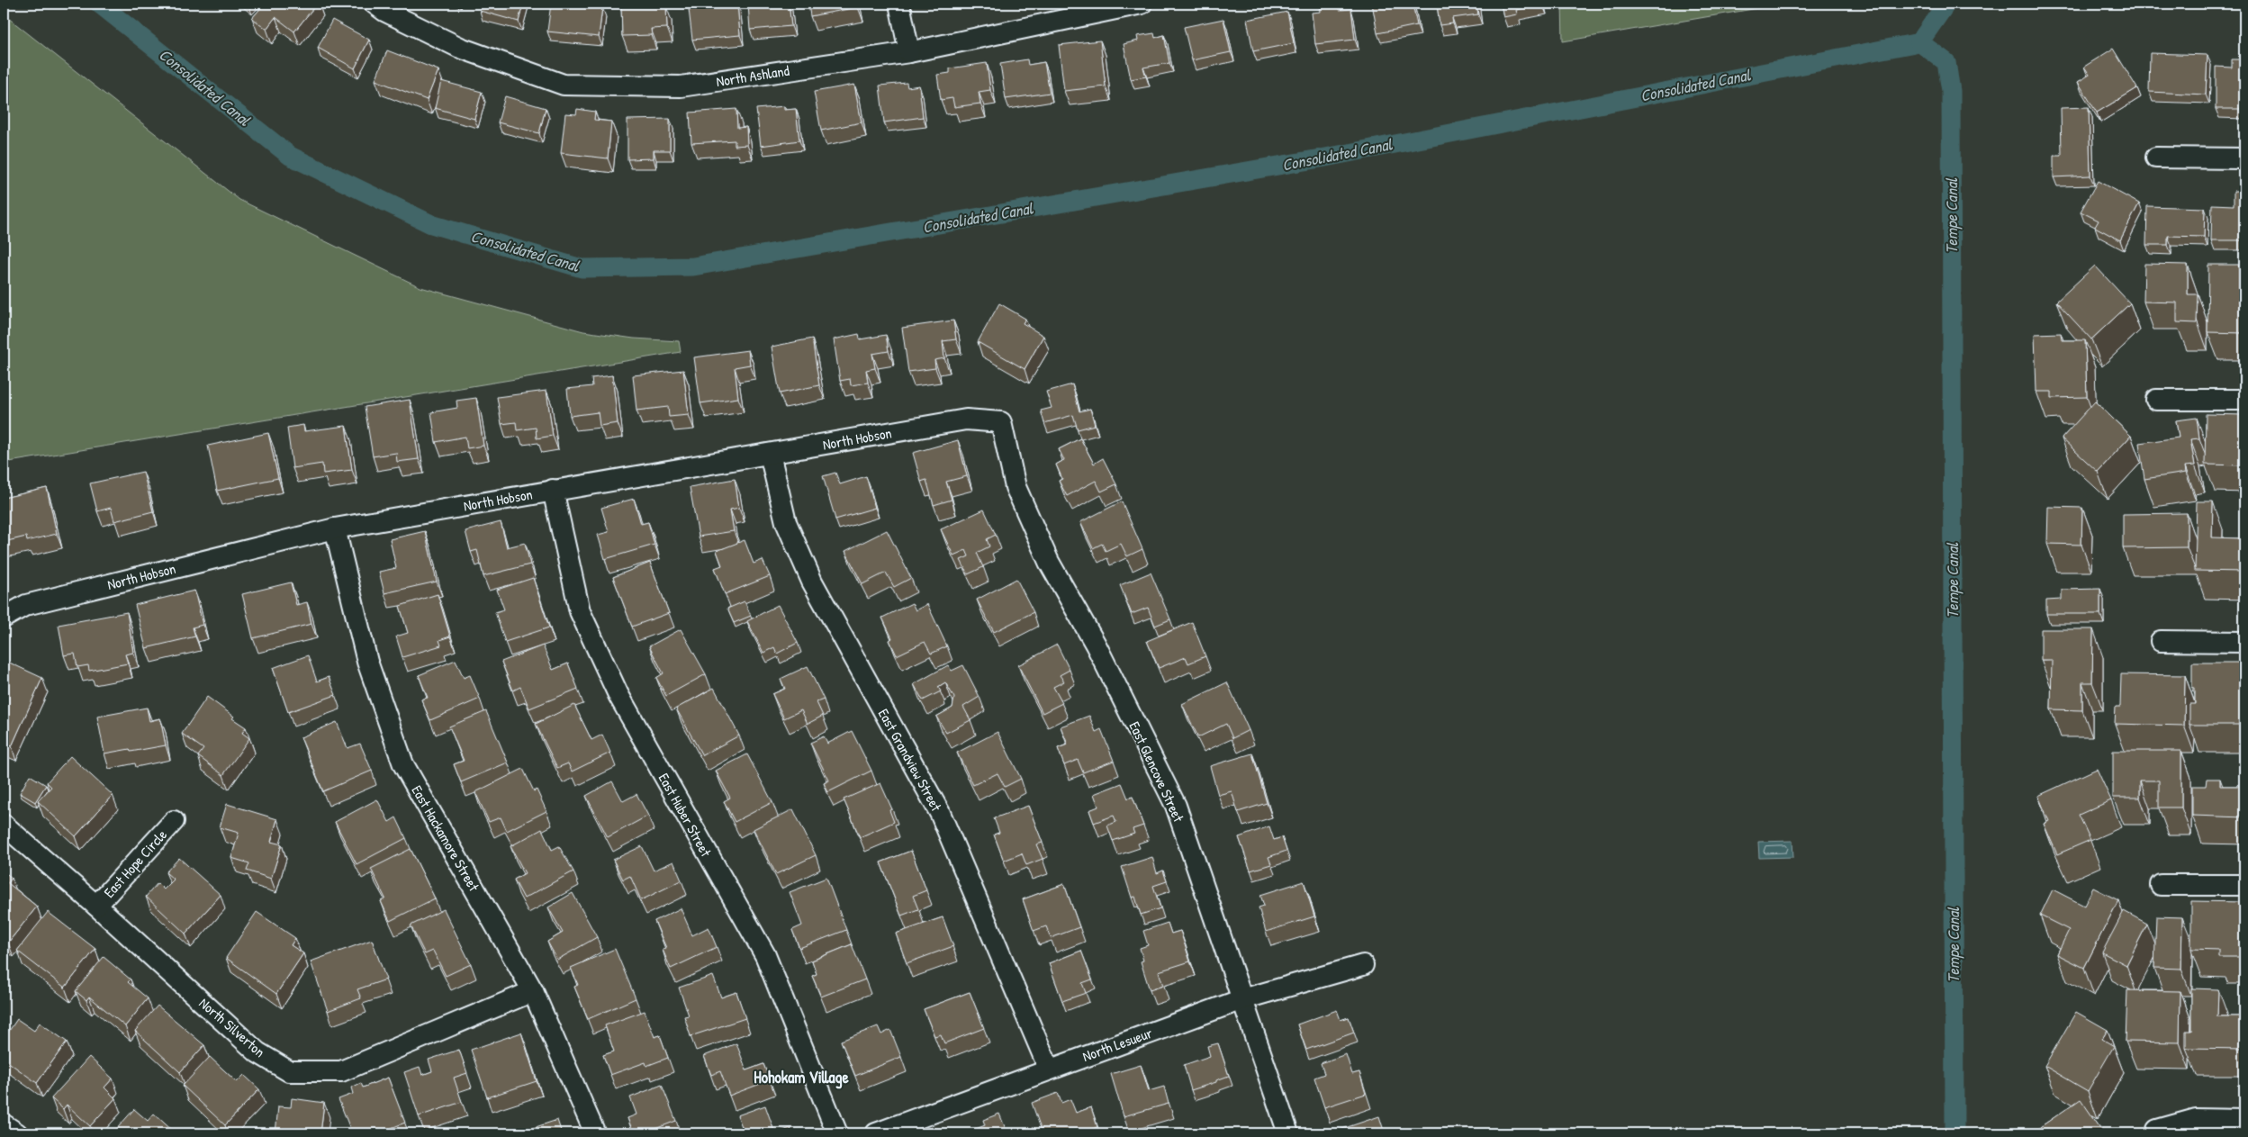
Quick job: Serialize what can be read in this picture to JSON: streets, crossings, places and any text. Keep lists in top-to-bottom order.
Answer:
{
  "streets": {
    "street": [
      "North Ashland",
      "North Hobson",
      "East Grandview Street",
      "East Glencove Street",
      "East Huber Street",
      "East Hackamore Street",
      "East Hope Circle",
      "North Silverton",
      "North Lesueur"
    ]
  },
  "crossings": [
    ["North Hobson", "East Grandview Street"],
    ["North Hobson", "East Glencove Street"],
    ["North Hobson", "East Huber Street"],
    ["North Hobson", "East Hackamore Street"],
    ["East Grandview Street", "North Lesueur"],
    ["East Glencove Street", "North Lesueur"],
    ["East Hackamore Street", "North Silverton"],
    ["East Hope Circle", "North Silverton"]
  ],
  "districts": ["Hohokam Village"],
  "water": ["Consolidated Canal", "Tempe Canal"]
}
